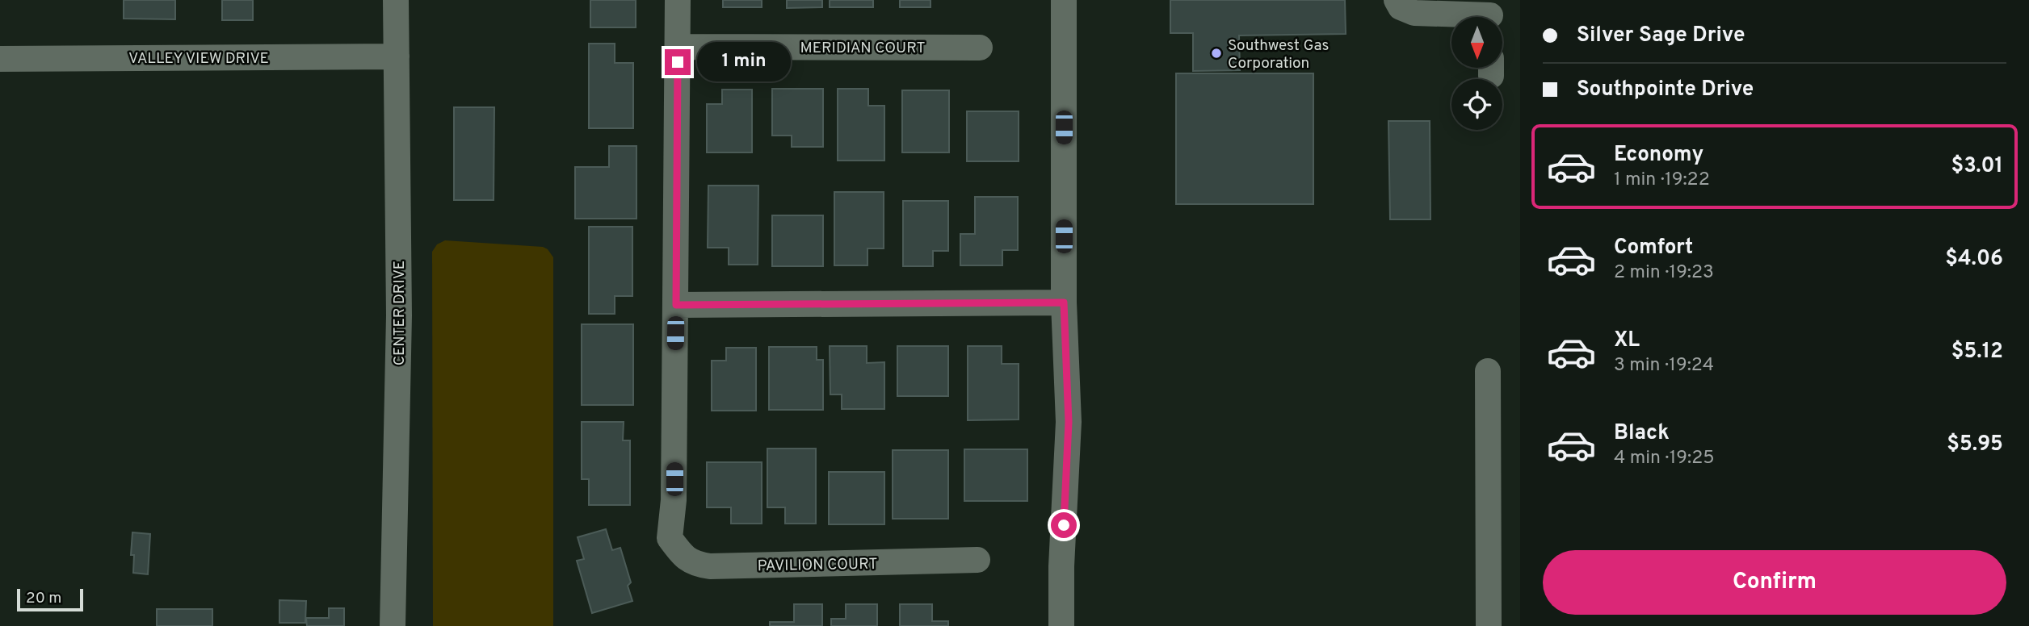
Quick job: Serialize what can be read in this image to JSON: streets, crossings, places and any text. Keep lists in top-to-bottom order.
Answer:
{
  "streets": {
    "street": [
      "MERIDIAN COURT",
      "VALLEY VIEW DRIVE",
      "CENTER DRIVE",
      "PAVILION COURT"
    ]
  },
  "crossings": [
    ["VALLEY VIEW DRIVE", "CENTER DRIVE"]
  ],
  "places": ["Southwest Gas Corporation"],
  "scale_bar": "20 m",
  "north": "bottom",
  "page": {
    "banner": ["Silver Sage Drive", "Southpointe Drive"],
    "bubble": "1 min",
    "list": [
      {
        "name": "Economy",
        "note": "1 min · 19:22",
        "value": "$3.01"
      },
      {
        "name": "Comfort",
        "note": "2 min · 19:23",
        "value": "$4.06"
      },
      {
        "name": "XL",
        "note": "3 min · 19:24",
        "value": "$5.12"
      },
      {
        "name": "Black",
        "note": "4 min · 19:25",
        "value": "$5.95"
      }
    ],
    "buttons": "Confirm",
    "scale": "20 m"
  }
}
